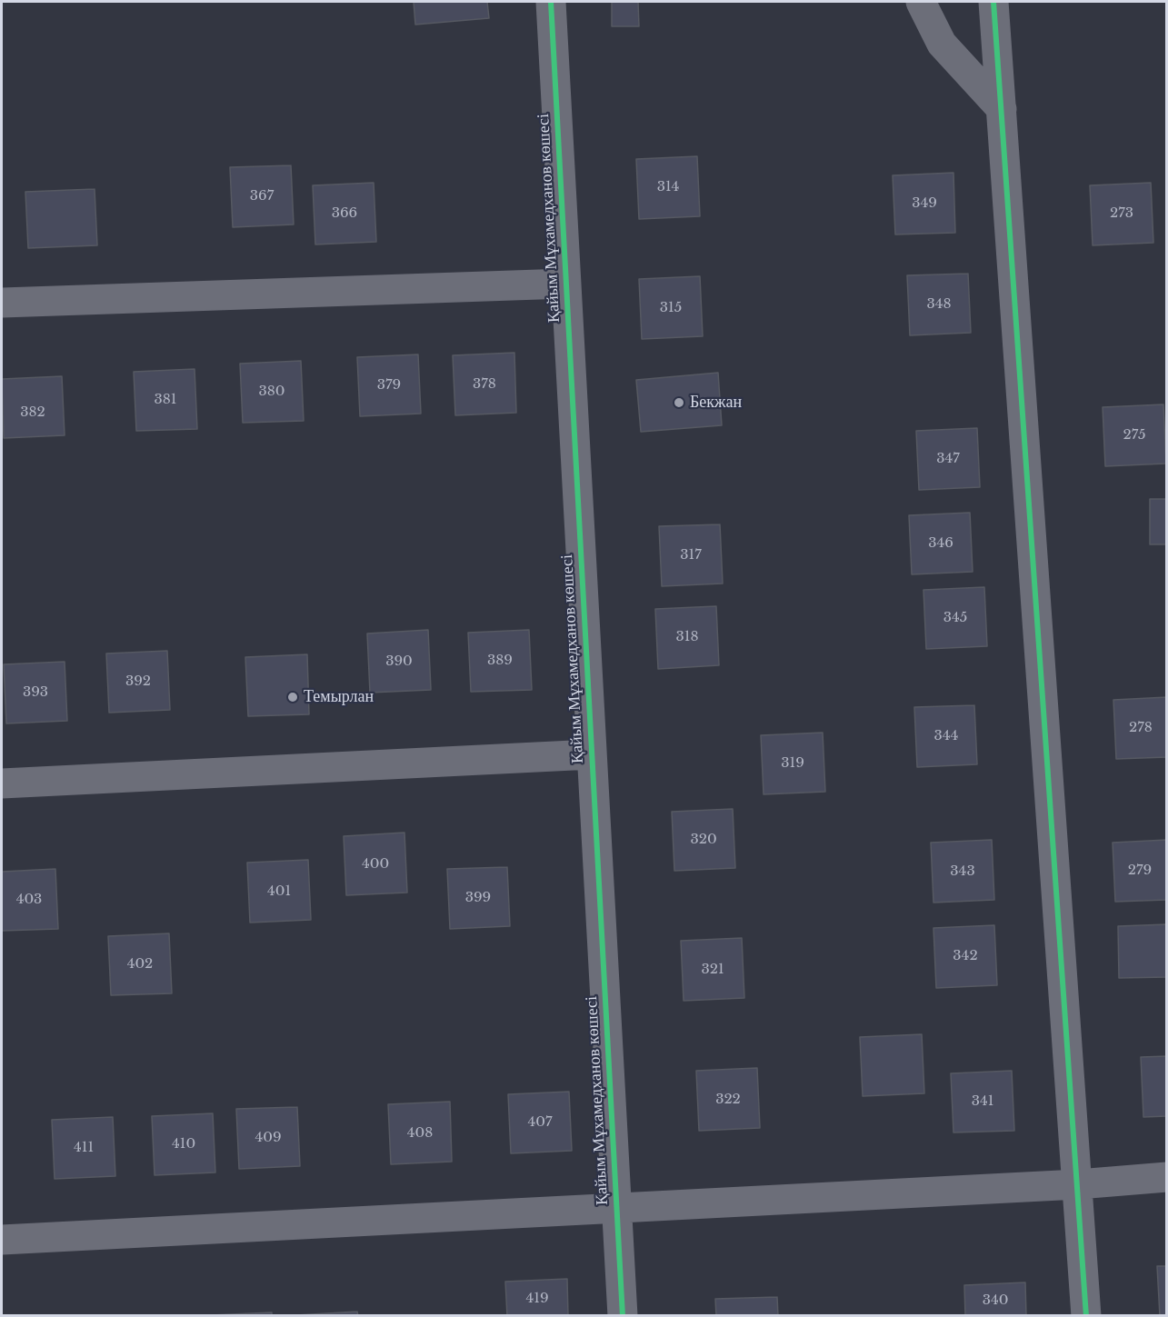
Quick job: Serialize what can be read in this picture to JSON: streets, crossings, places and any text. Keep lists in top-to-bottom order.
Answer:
{
  "streets": {
    "street": ["Қайым Мұхамедханов көшесі"]
  },
  "places": ["Бекжан", "Темырлан"],
  "house_numbers": [
    "314",
    "367",
    "349",
    "366",
    "273",
    "348",
    "315",
    "378",
    "379",
    "380",
    "381",
    "382",
    "275",
    "347",
    "346",
    "317",
    "345",
    "318",
    "389",
    "390",
    "392",
    "393",
    "278",
    "344",
    "319",
    "320",
    "400",
    "279",
    "343",
    "401",
    "399",
    "403",
    "342",
    "402",
    "321",
    "322",
    "341",
    "407",
    "408",
    "409",
    "410",
    "411",
    "419",
    "340"
  ]
}
